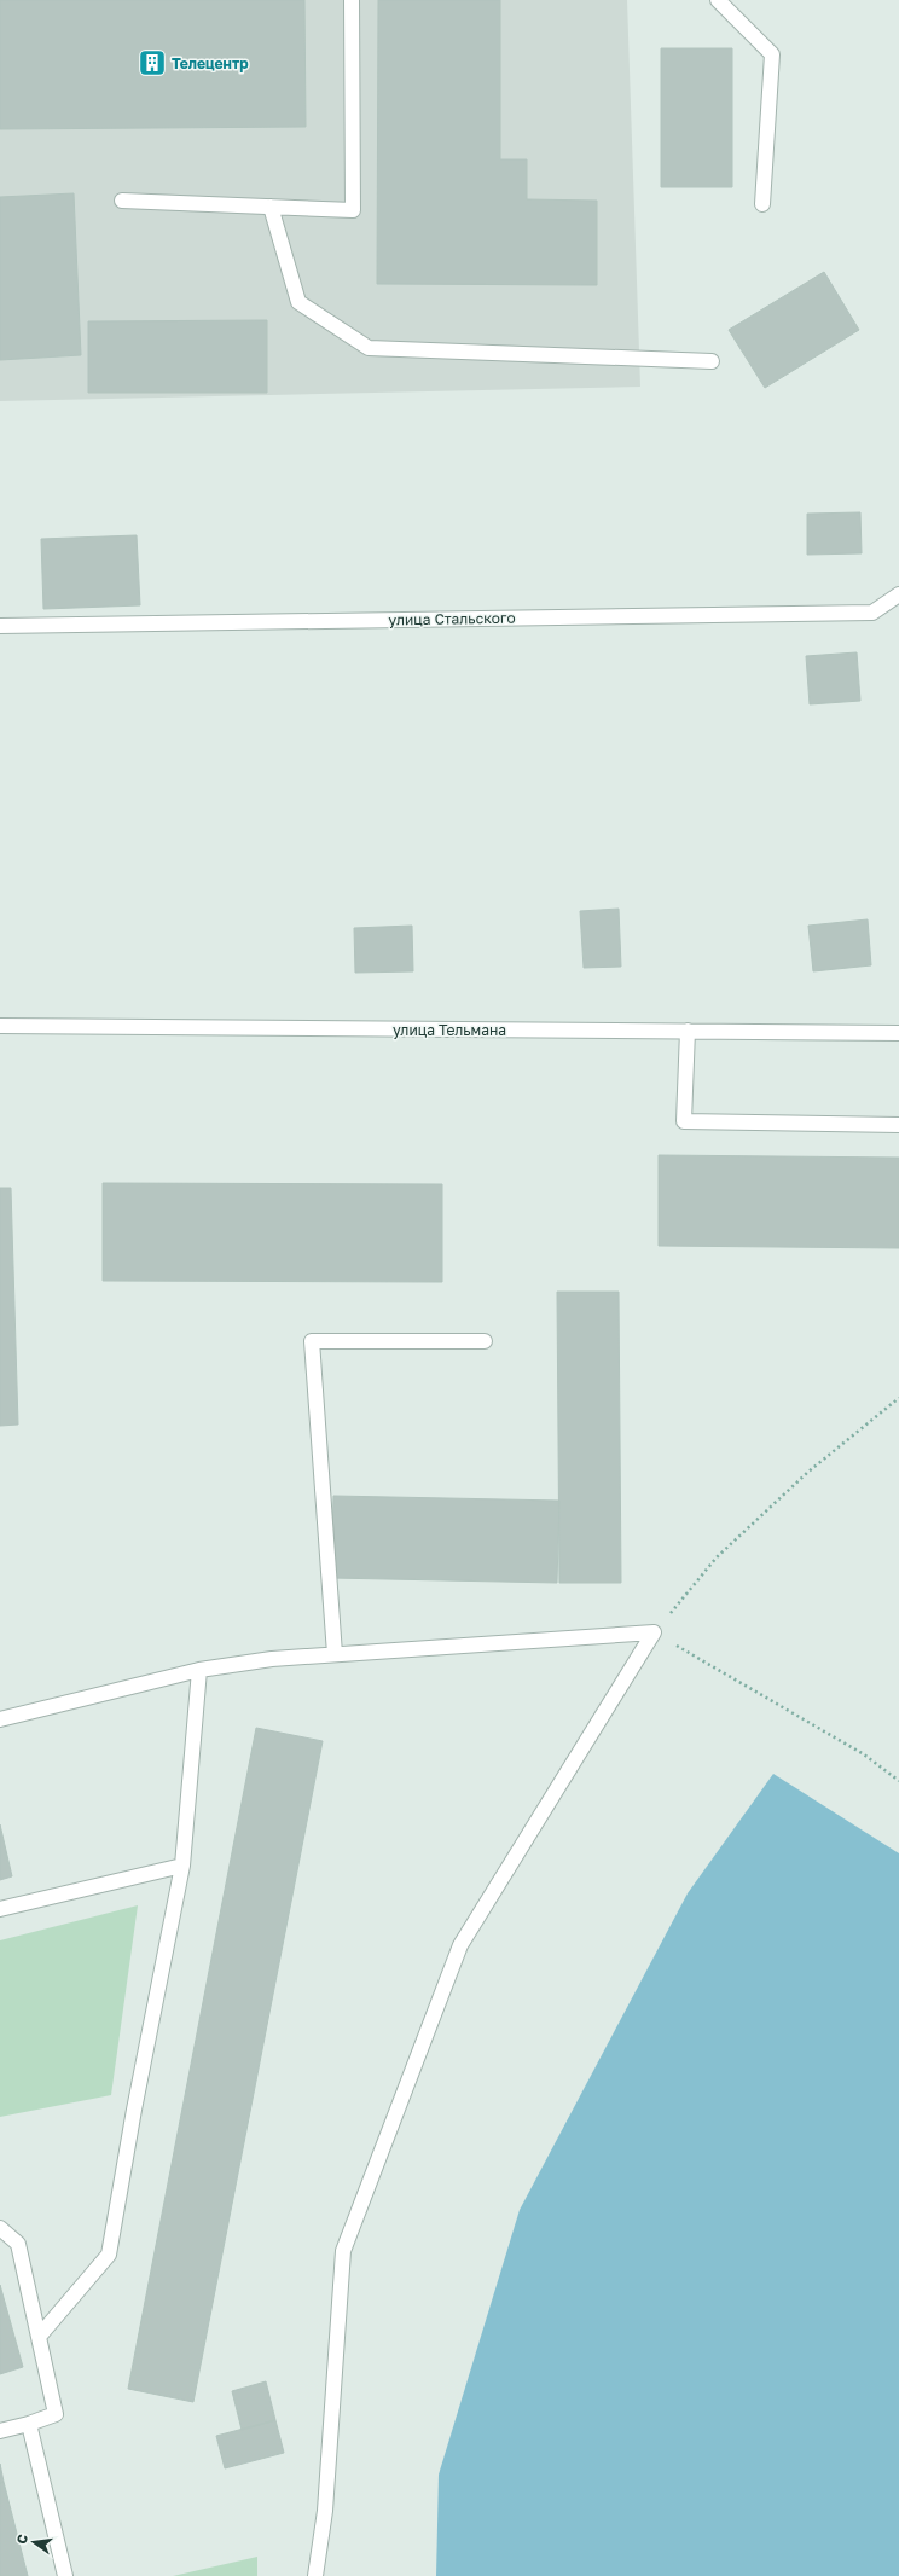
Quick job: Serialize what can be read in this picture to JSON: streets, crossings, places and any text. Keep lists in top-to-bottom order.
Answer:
{
  "streets": {
    "street": ["улица Стальского", "улица Тельмана"]
  },
  "places": {
    "building": ["Телецентр"]
  },
  "north": "left"
}
